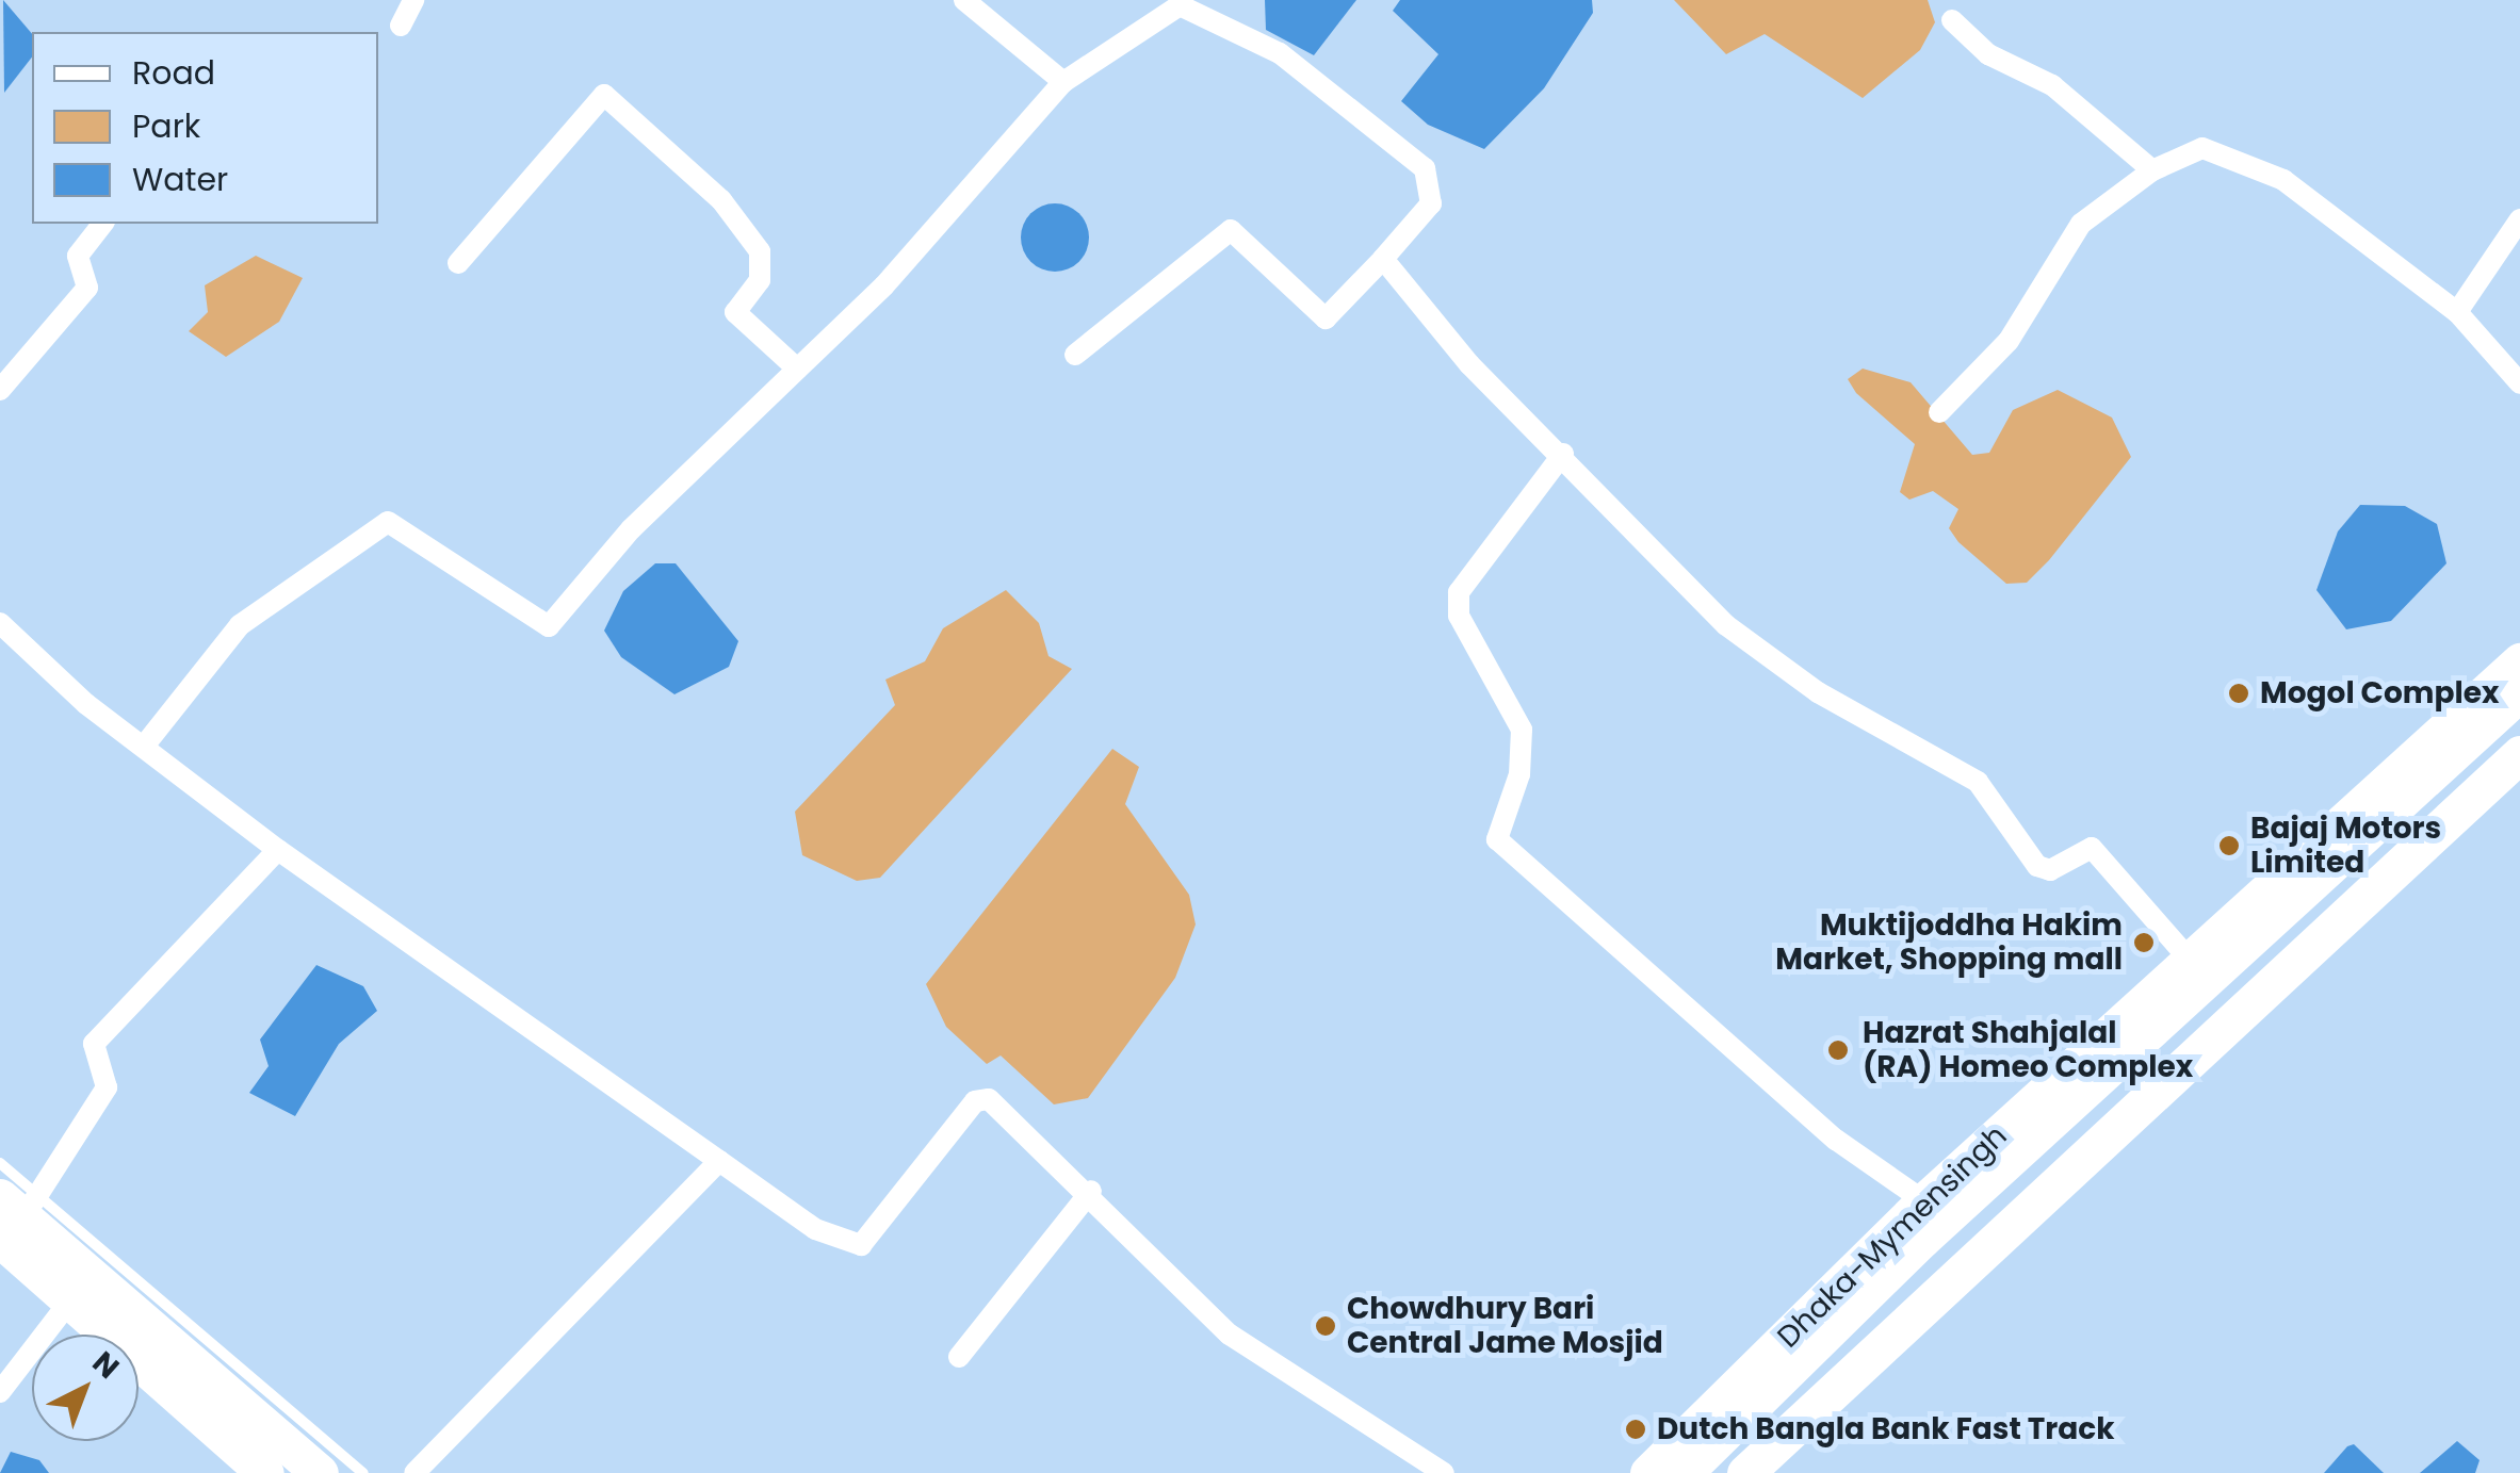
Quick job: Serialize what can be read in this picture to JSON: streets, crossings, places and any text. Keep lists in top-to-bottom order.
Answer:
{
  "streets": {
    "highway": ["Dhaka-Mymensingh"]
  },
  "places": [
    "Mogol Complex",
    "Bajaj Motors Limited",
    "Muktijoddha Hakim Market, Shopping mall",
    "Hazrat Shahjalal (RA) Homeo Complex",
    "Chowdhury Bari Central Jame Mosjid",
    "Dutch Bangla Bank Fast Track"
  ],
  "legend": ["Road", "Park", "Water"],
  "north": "top right"
}
